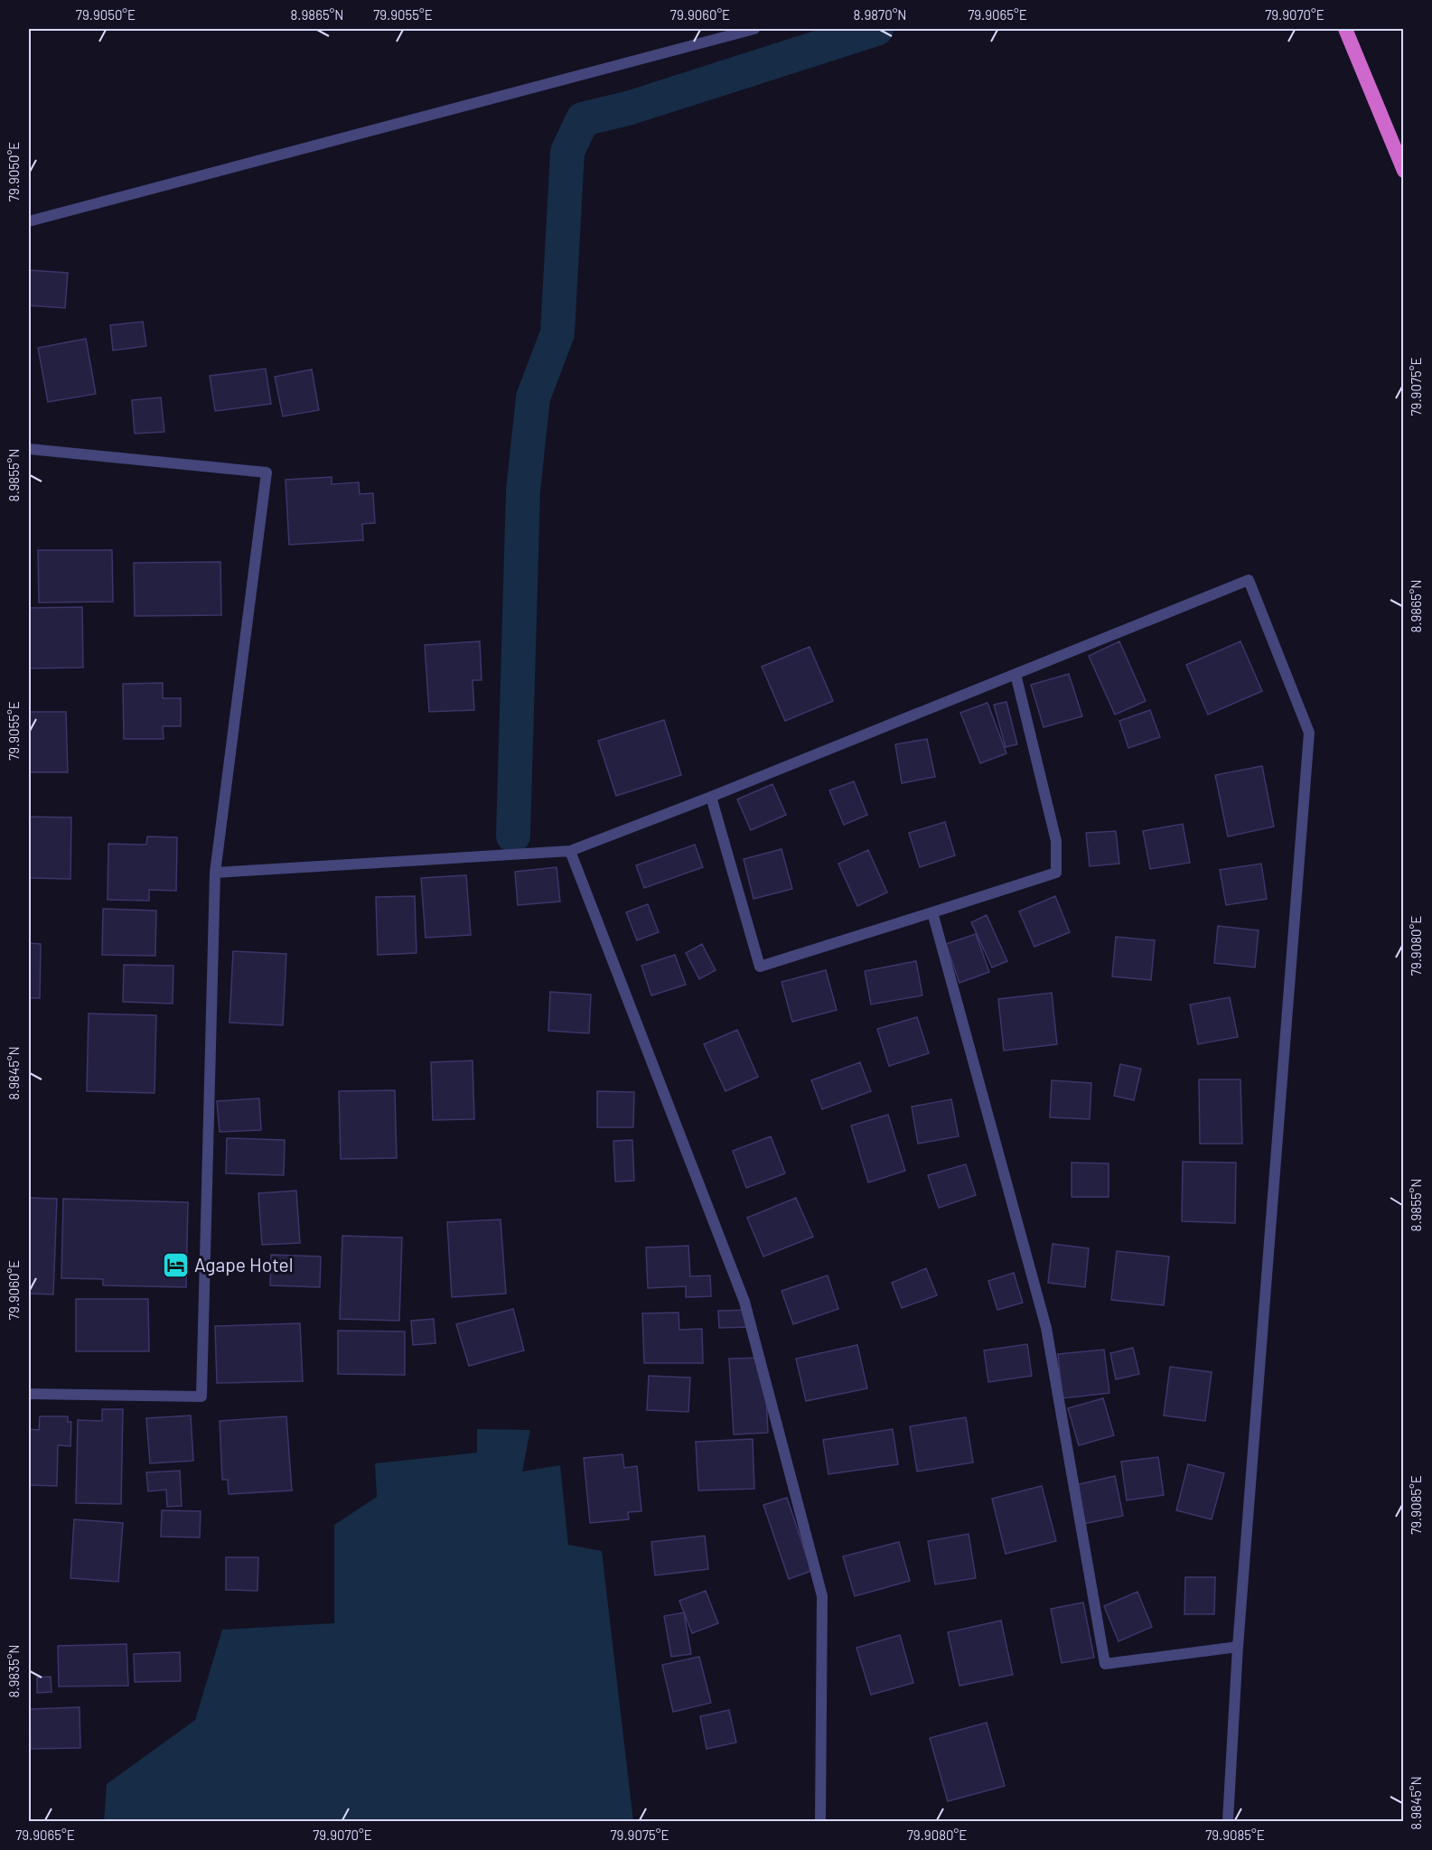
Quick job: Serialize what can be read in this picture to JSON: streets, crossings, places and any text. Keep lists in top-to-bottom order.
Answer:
{
  "places": {
    "hotel": ["Agape Hotel"]
  },
  "coordinates": [
    "79.9050°E",
    "8.9865°N",
    "79.9055°E",
    "79.9060°E",
    "8.9870°N",
    "79.9065°E",
    "79.9070°E",
    "79.9075°E",
    "8.9855°N",
    "79.9080°E",
    "8.9845°N",
    "79.9085°E",
    "8.9835°N"
  ]
}
